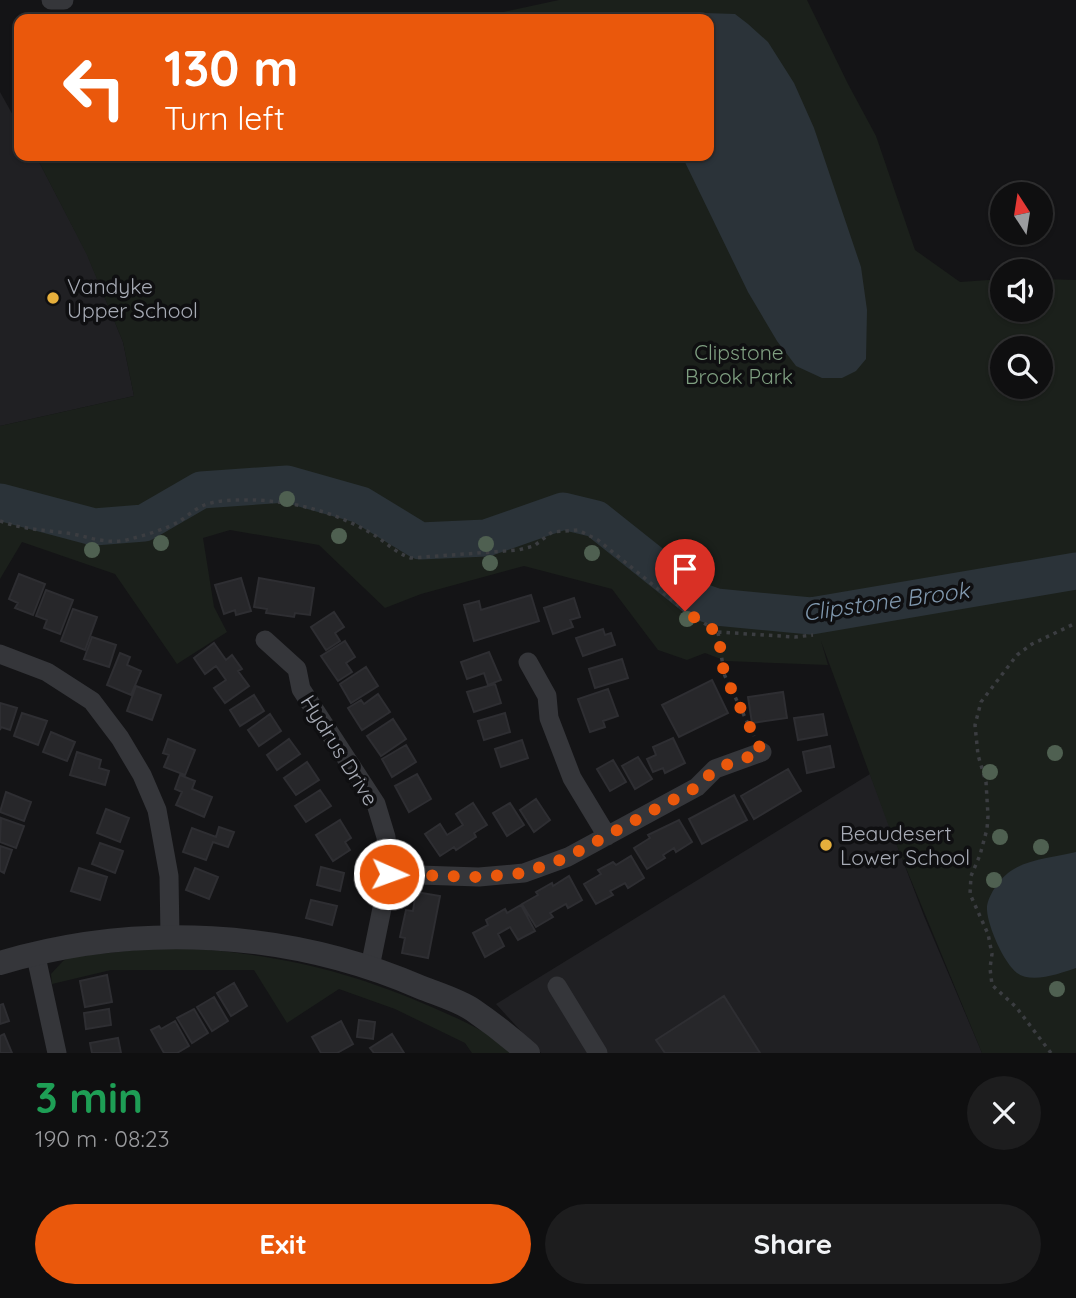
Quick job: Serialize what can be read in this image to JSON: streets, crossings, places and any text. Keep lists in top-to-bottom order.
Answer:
{
  "streets": {
    "street": ["Hydrus Drive"]
  },
  "water": ["Clipstone Brook"],
  "parks": ["Clipstone Brook Park"],
  "places": ["Vandyke Upper School", "Beaudesert Lower School"],
  "north": "top",
  "page": {
    "turn": ["130 m", "Turn left"],
    "heading": ["3 min", "190 m · 08:23"],
    "buttons": ["Exit", "Share"]
  }
}
